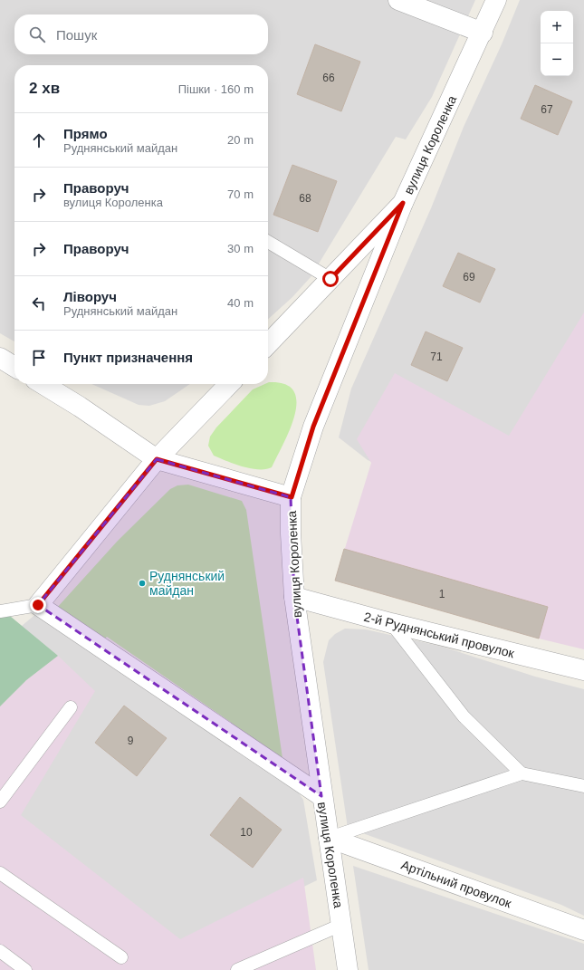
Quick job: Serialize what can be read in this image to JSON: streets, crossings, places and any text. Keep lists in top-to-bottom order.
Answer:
{
  "streets": {
    "street": ["вулиця Короленка", "2-й Руднянський провулок", "Артільний провулок"]
  },
  "crossings": [
    ["вулиця Короленка", "2-й Руднянський провулок"],
    ["вулиця Короленка", "Артільний провулок"]
  ],
  "places": ["Руднянський майдан"],
  "house_numbers": [
    "66",
    "67",
    "68",
    "69",
    "71",
    "1",
    "9",
    "10"
  ],
  "page": {
    "map_buttons": ["+", "−"],
    "search": "Пошук",
    "heading": ["2 хв", "Пішки · 160 m"],
    "list": [
      ["Прямо", "Руднянський майдан", "20 m"],
      ["Праворуч", "вулиця Короленка", "70 m"],
      ["Праворуч", "30 m"],
      ["Ліворуч", "Руднянський майдан", "40 m"],
      "Пункт призначення"
    ]
  }
}
